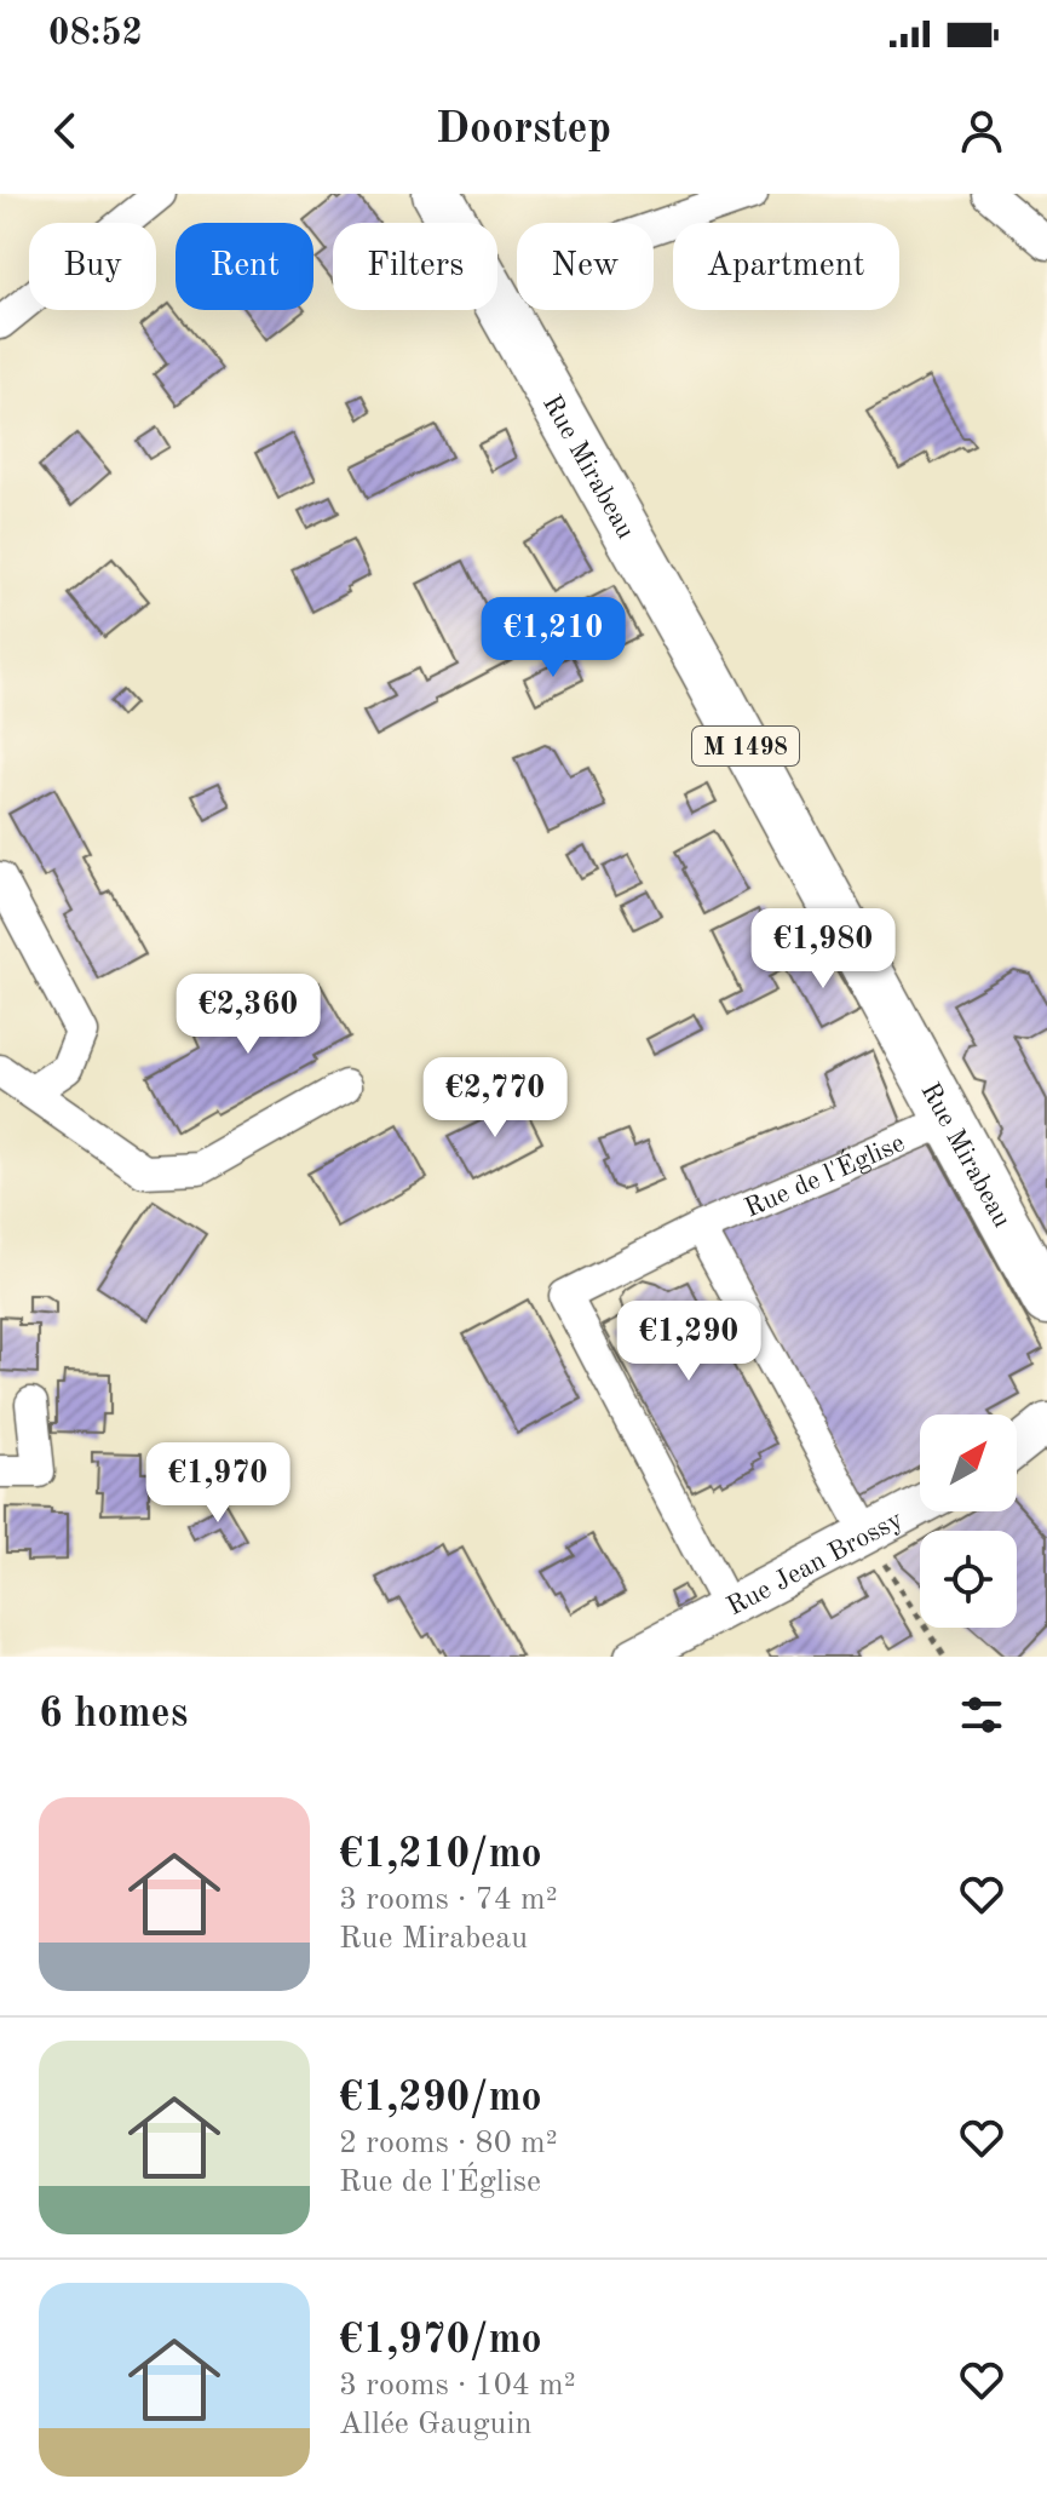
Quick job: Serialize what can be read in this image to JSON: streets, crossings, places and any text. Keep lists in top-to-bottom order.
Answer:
{
  "streets": {
    "main road": ["Rue Mirabeau", "M 1498"],
    "street": ["Rue de l'Église", "Rue Jean Brossy"]
  },
  "crossings": [
    ["Rue Mirabeau", "Rue de l'Église"],
    ["Rue de l'Église", "Rue Jean Brossy"]
  ],
  "north": "top right",
  "page": {
    "status": "08:52",
    "header": "Doorstep",
    "chip": [
      "Buy",
      "Rent",
      "Filters",
      "New",
      "Apartment"
    ],
    "price": [
      "€1,210",
      "€1,980",
      "€2,360",
      "€2,770",
      "€1,290",
      "€1,970"
    ],
    "heading": "6 homes",
    "list": [
      {
        "name": "€1,210/mo",
        "note": "3 rooms · 74 m² · Rue Mirabeau"
      },
      {
        "name": "€1,290/mo",
        "note": "2 rooms · 80 m² · Rue de l'Église"
      },
      {
        "name": "€1,970/mo",
        "note": "3 rooms · 104 m² · Allée Gauguin"
      }
    ]
  }
}
